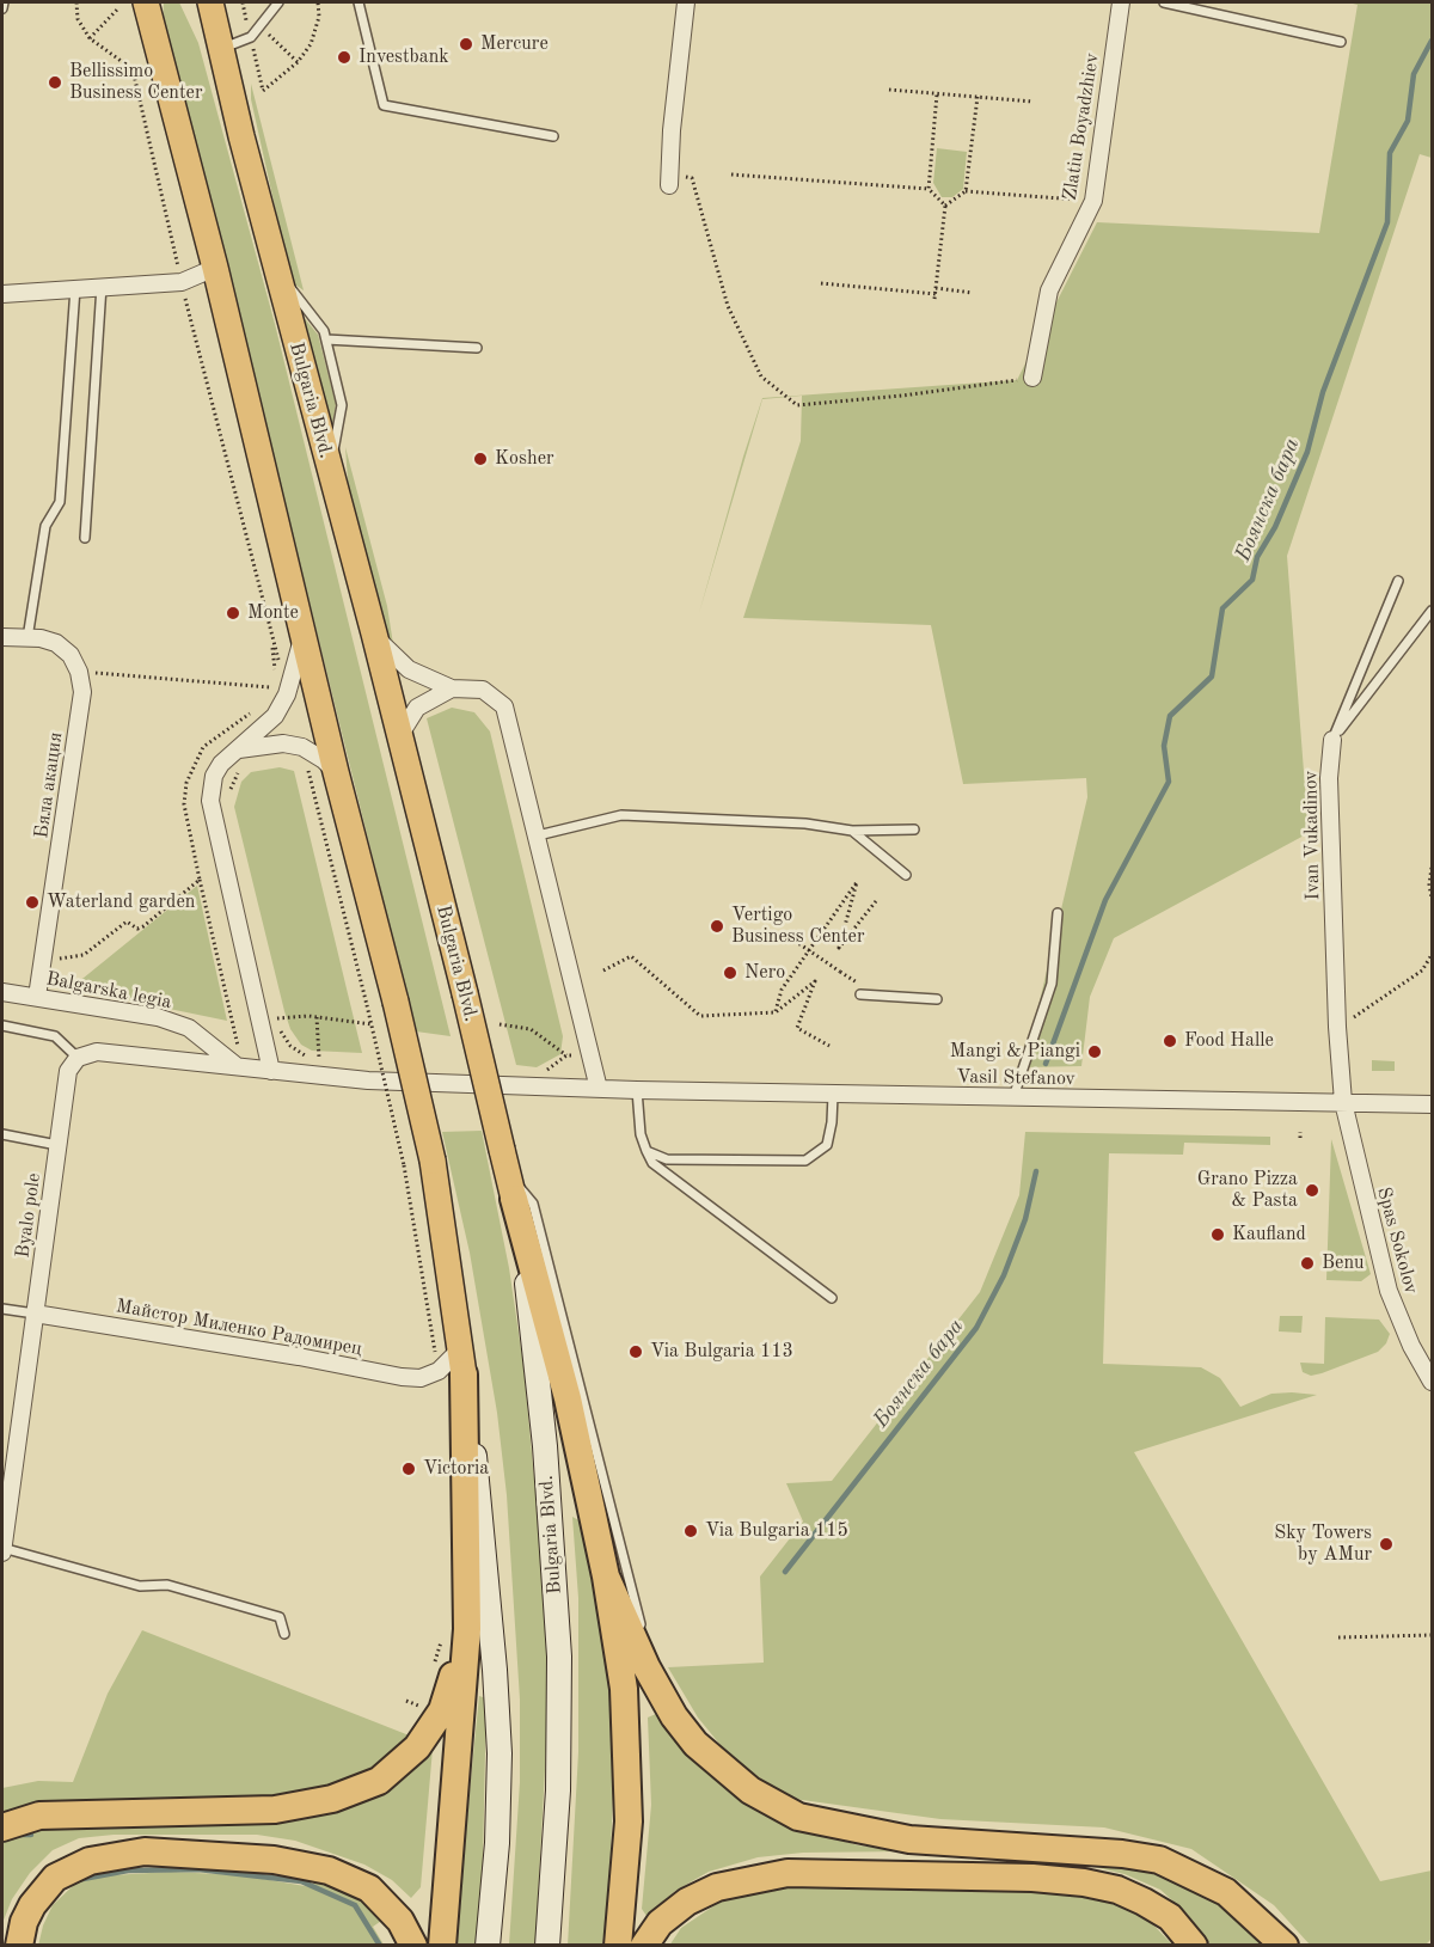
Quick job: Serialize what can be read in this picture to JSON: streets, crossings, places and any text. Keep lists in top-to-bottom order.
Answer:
{
  "streets": {
    "main road": ["Bulgaria Blvd."],
    "street": [
      "Zlatiu Boyadzhiev",
      "Бяла акация",
      "Ivan Vukadinov",
      "Balgarska legia",
      "Vasil Stefanov",
      "Byalo pole",
      "Spas Sokolov",
      "Майстор Миленко Радомирец"
    ]
  },
  "crossings": [
    ["Бяла акация", "Balgarska legia"],
    ["Ivan Vukadinov", "Vasil Stefanov"],
    ["Ivan Vukadinov", "Spas Sokolov"],
    ["Balgarska legia", "Vasil Stefanov"],
    ["Balgarska legia", "Byalo pole"],
    ["Vasil Stefanov", "Spas Sokolov"],
    ["Byalo pole", "Майстор Миленко Радомирец"]
  ],
  "water": ["Боянска бара"],
  "places": [
    "Mercure",
    "Investbank",
    "Bellissimo Business Center",
    "Kosher",
    "Monte",
    "Waterland garden",
    "Vertigo Business Center",
    "Nero",
    "Food Halle",
    "Mangi & Piangi",
    "Grano Pizza & Pasta",
    "Kaufland",
    "Benu",
    "Via Bulgaria 113",
    "Victoria",
    "Via Bulgaria 115",
    "Sky Towers by AMur"
  ]
}
